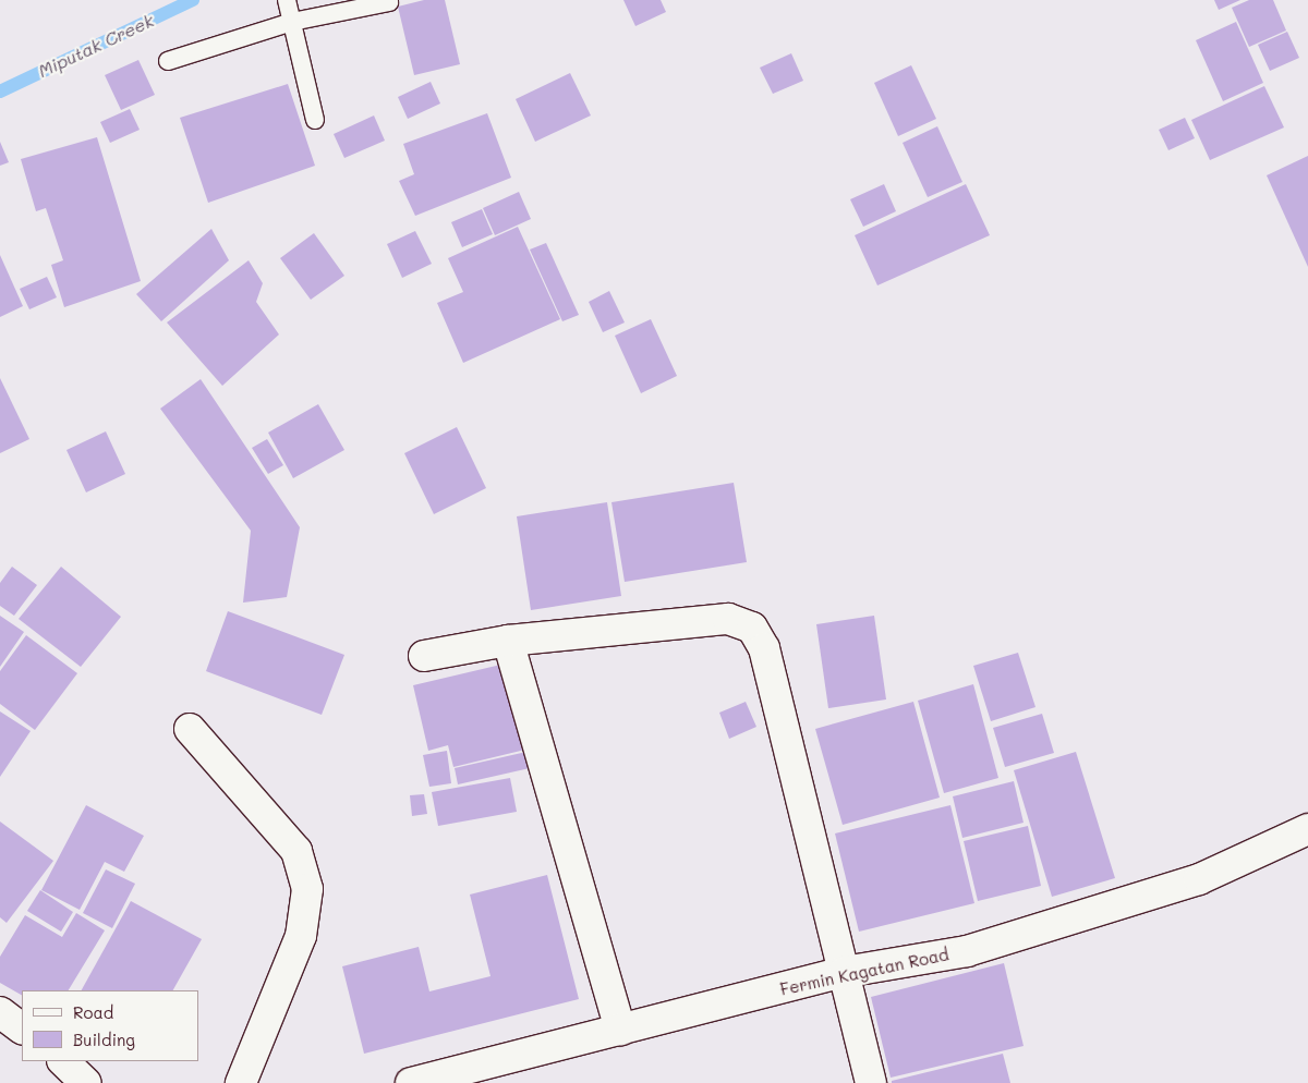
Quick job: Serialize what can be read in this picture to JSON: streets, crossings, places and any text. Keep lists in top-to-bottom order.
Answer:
{
  "streets": {
    "street": ["Fermin Kagatan Road"]
  },
  "water": ["Miputak Creek"],
  "legend": ["Road", "Building"]
}
